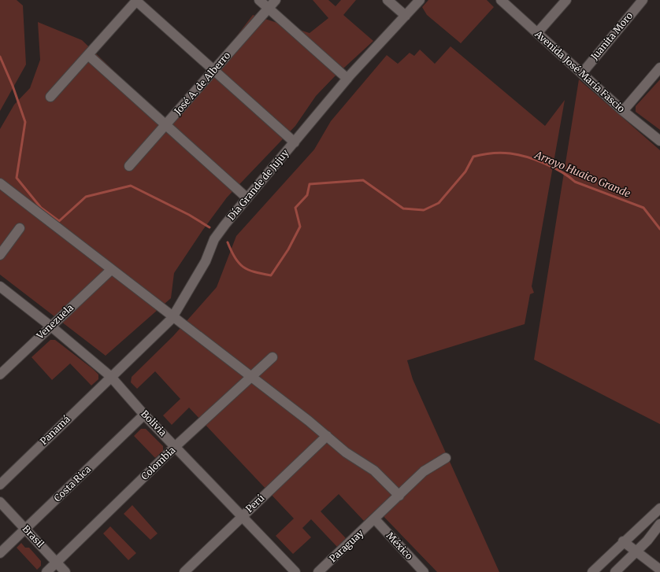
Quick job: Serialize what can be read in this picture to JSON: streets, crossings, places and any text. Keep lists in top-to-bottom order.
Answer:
{
  "streets": {
    "street": [
      "Juanita Moro",
      "Avenida José María Fascio",
      "José A. de Alberro",
      "Día Grande de Jujuy",
      "Venezuela",
      "Bolivia",
      "Panamá",
      "Colombia",
      "Costa Rica",
      "Perú",
      "Brasil",
      "Paraguay",
      "México"
    ]
  },
  "crossings": [
    ["Juanita Moro", "Avenida José María Fascio"],
    ["Día Grande de Jujuy", "Bolivia"],
    ["Día Grande de Jujuy", "Panamá"],
    ["Venezuela", "Bolivia"],
    ["Bolivia", "Panamá"],
    ["Bolivia", "Colombia"],
    ["Bolivia", "Costa Rica"],
    ["Bolivia", "Perú"],
    ["Colombia", "Brasil"],
    ["Costa Rica", "Brasil"],
    ["Paraguay", "México"]
  ],
  "water": ["Arroyo Huaico Grande"]
}
